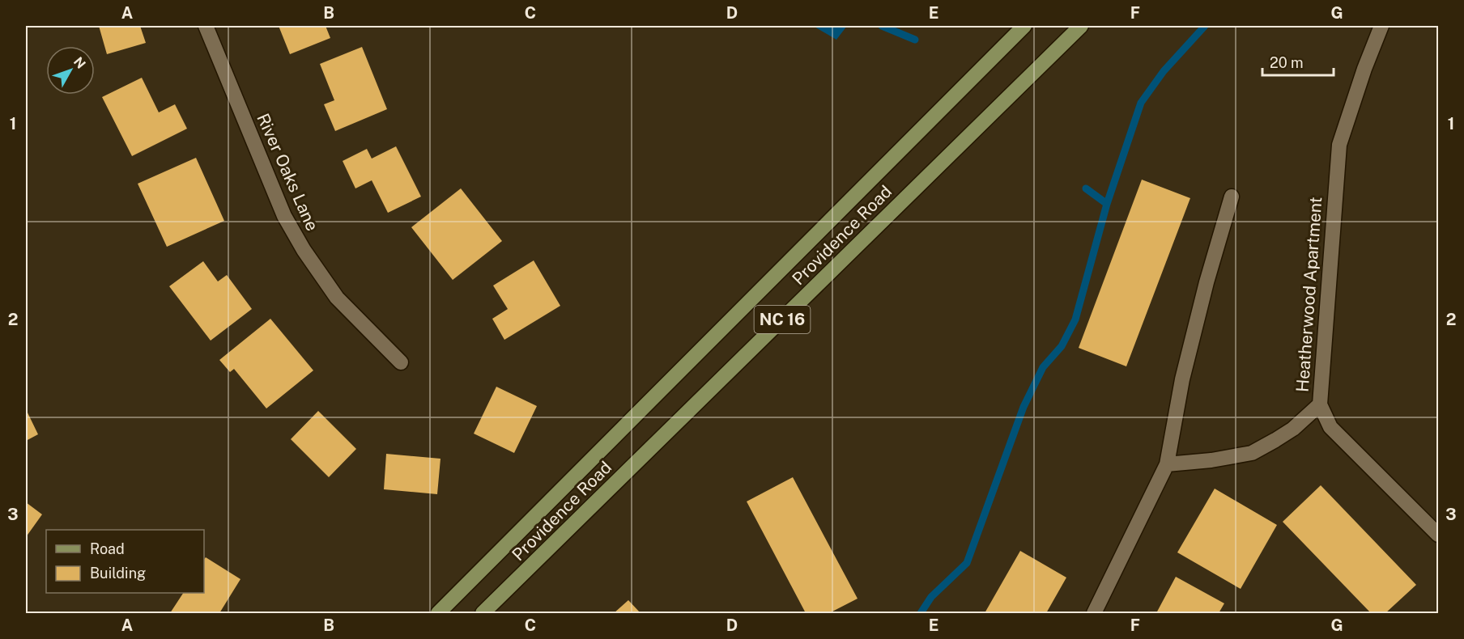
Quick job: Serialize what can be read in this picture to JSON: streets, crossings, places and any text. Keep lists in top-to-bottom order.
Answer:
{
  "streets": {
    "main road": ["Providence Road", "NC 16"],
    "street": ["River Oaks Lane", "Heatherwood Apartment"]
  },
  "legend": ["Road", "Building"],
  "scale_bar": "20 m",
  "north": "top right",
  "grid": {
    "columns": [
      "A",
      "B",
      "C",
      "D",
      "E",
      "F",
      "G"
    ],
    "rows": ["1", "2", "3"]
  }
}
